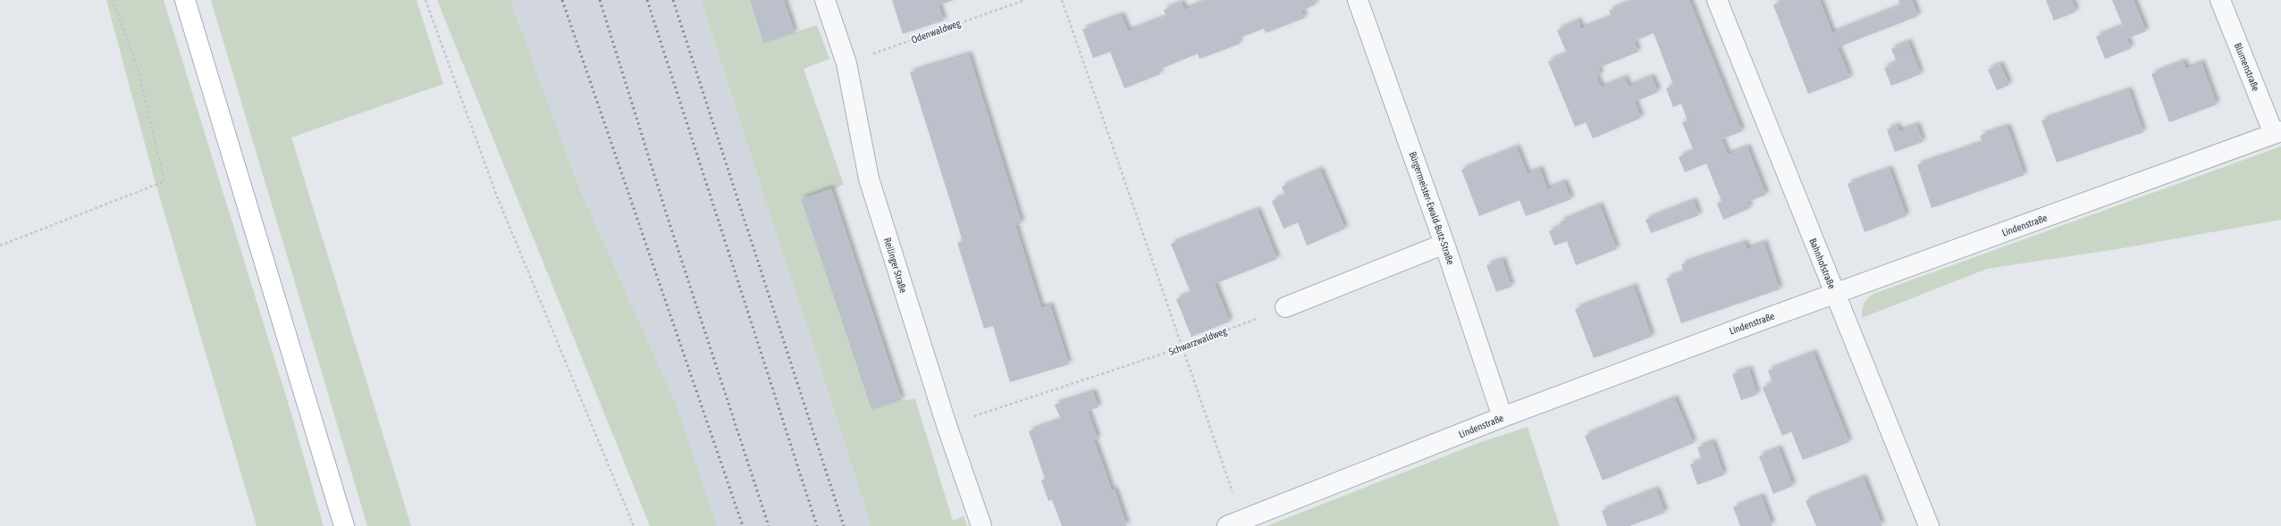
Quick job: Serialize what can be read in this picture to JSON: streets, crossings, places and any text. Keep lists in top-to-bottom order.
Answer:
{
  "streets": {
    "street": [
      "Blumenstraße",
      "Bürgermeister-Ewald-Butz-Straße",
      "Lindenstraße",
      "Bahnhofstraße",
      "Reilinger Straße"
    ],
    "path": ["Odenwaldweg", "Schwarzwaldweg"]
  },
  "crossings": [
    ["Odenwaldweg", "Reilinger Straße"],
    ["Blumenstraße", "Lindenstraße"],
    ["Bürgermeister-Ewald-Butz-Straße", "Lindenstraße"],
    ["Lindenstraße", "Bahnhofstraße"],
    ["Reilinger Straße", "Schwarzwaldweg"]
  ]
}
